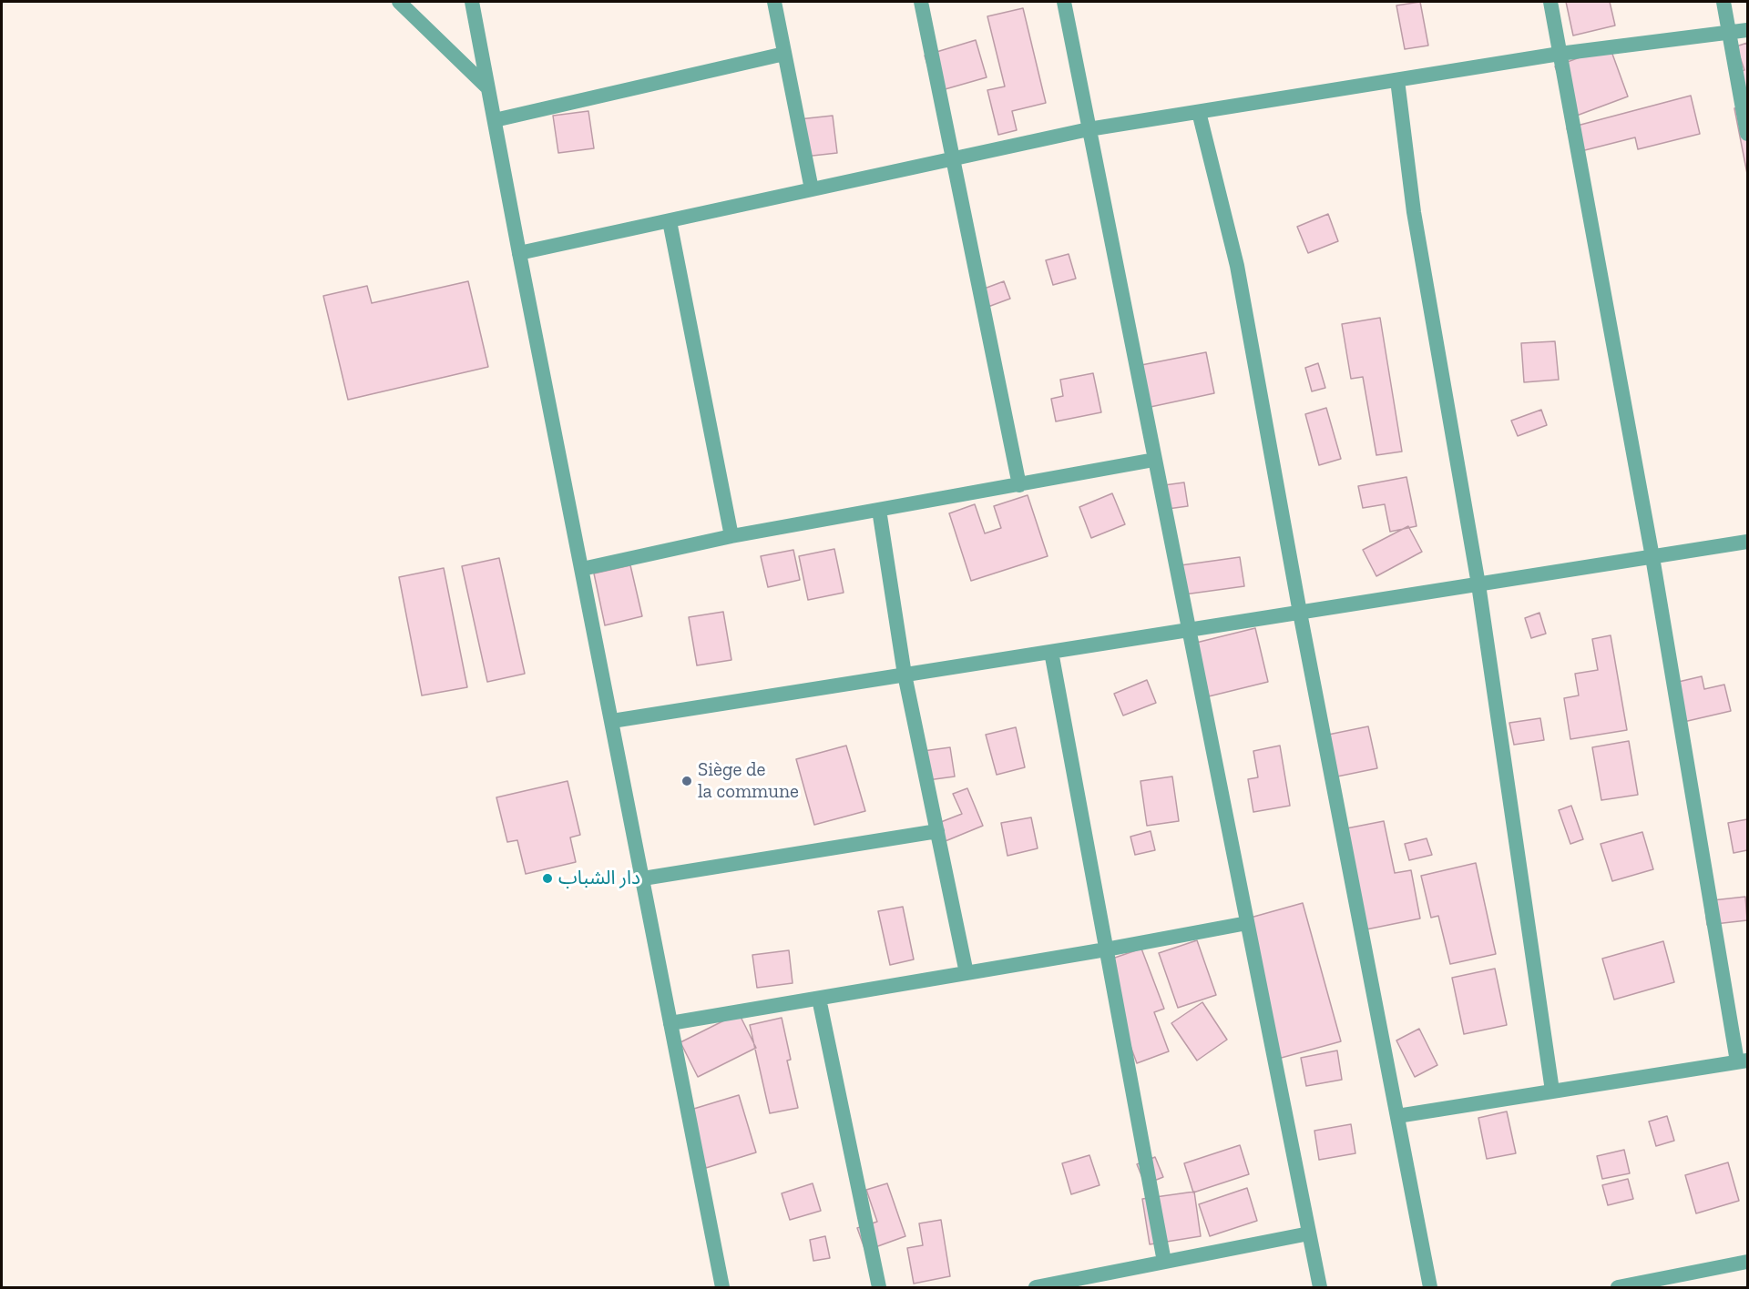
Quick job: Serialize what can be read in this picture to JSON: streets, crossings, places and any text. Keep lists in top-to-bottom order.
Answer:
{
  "places": ["Siège de la commune", "دار الشباب"]
}
